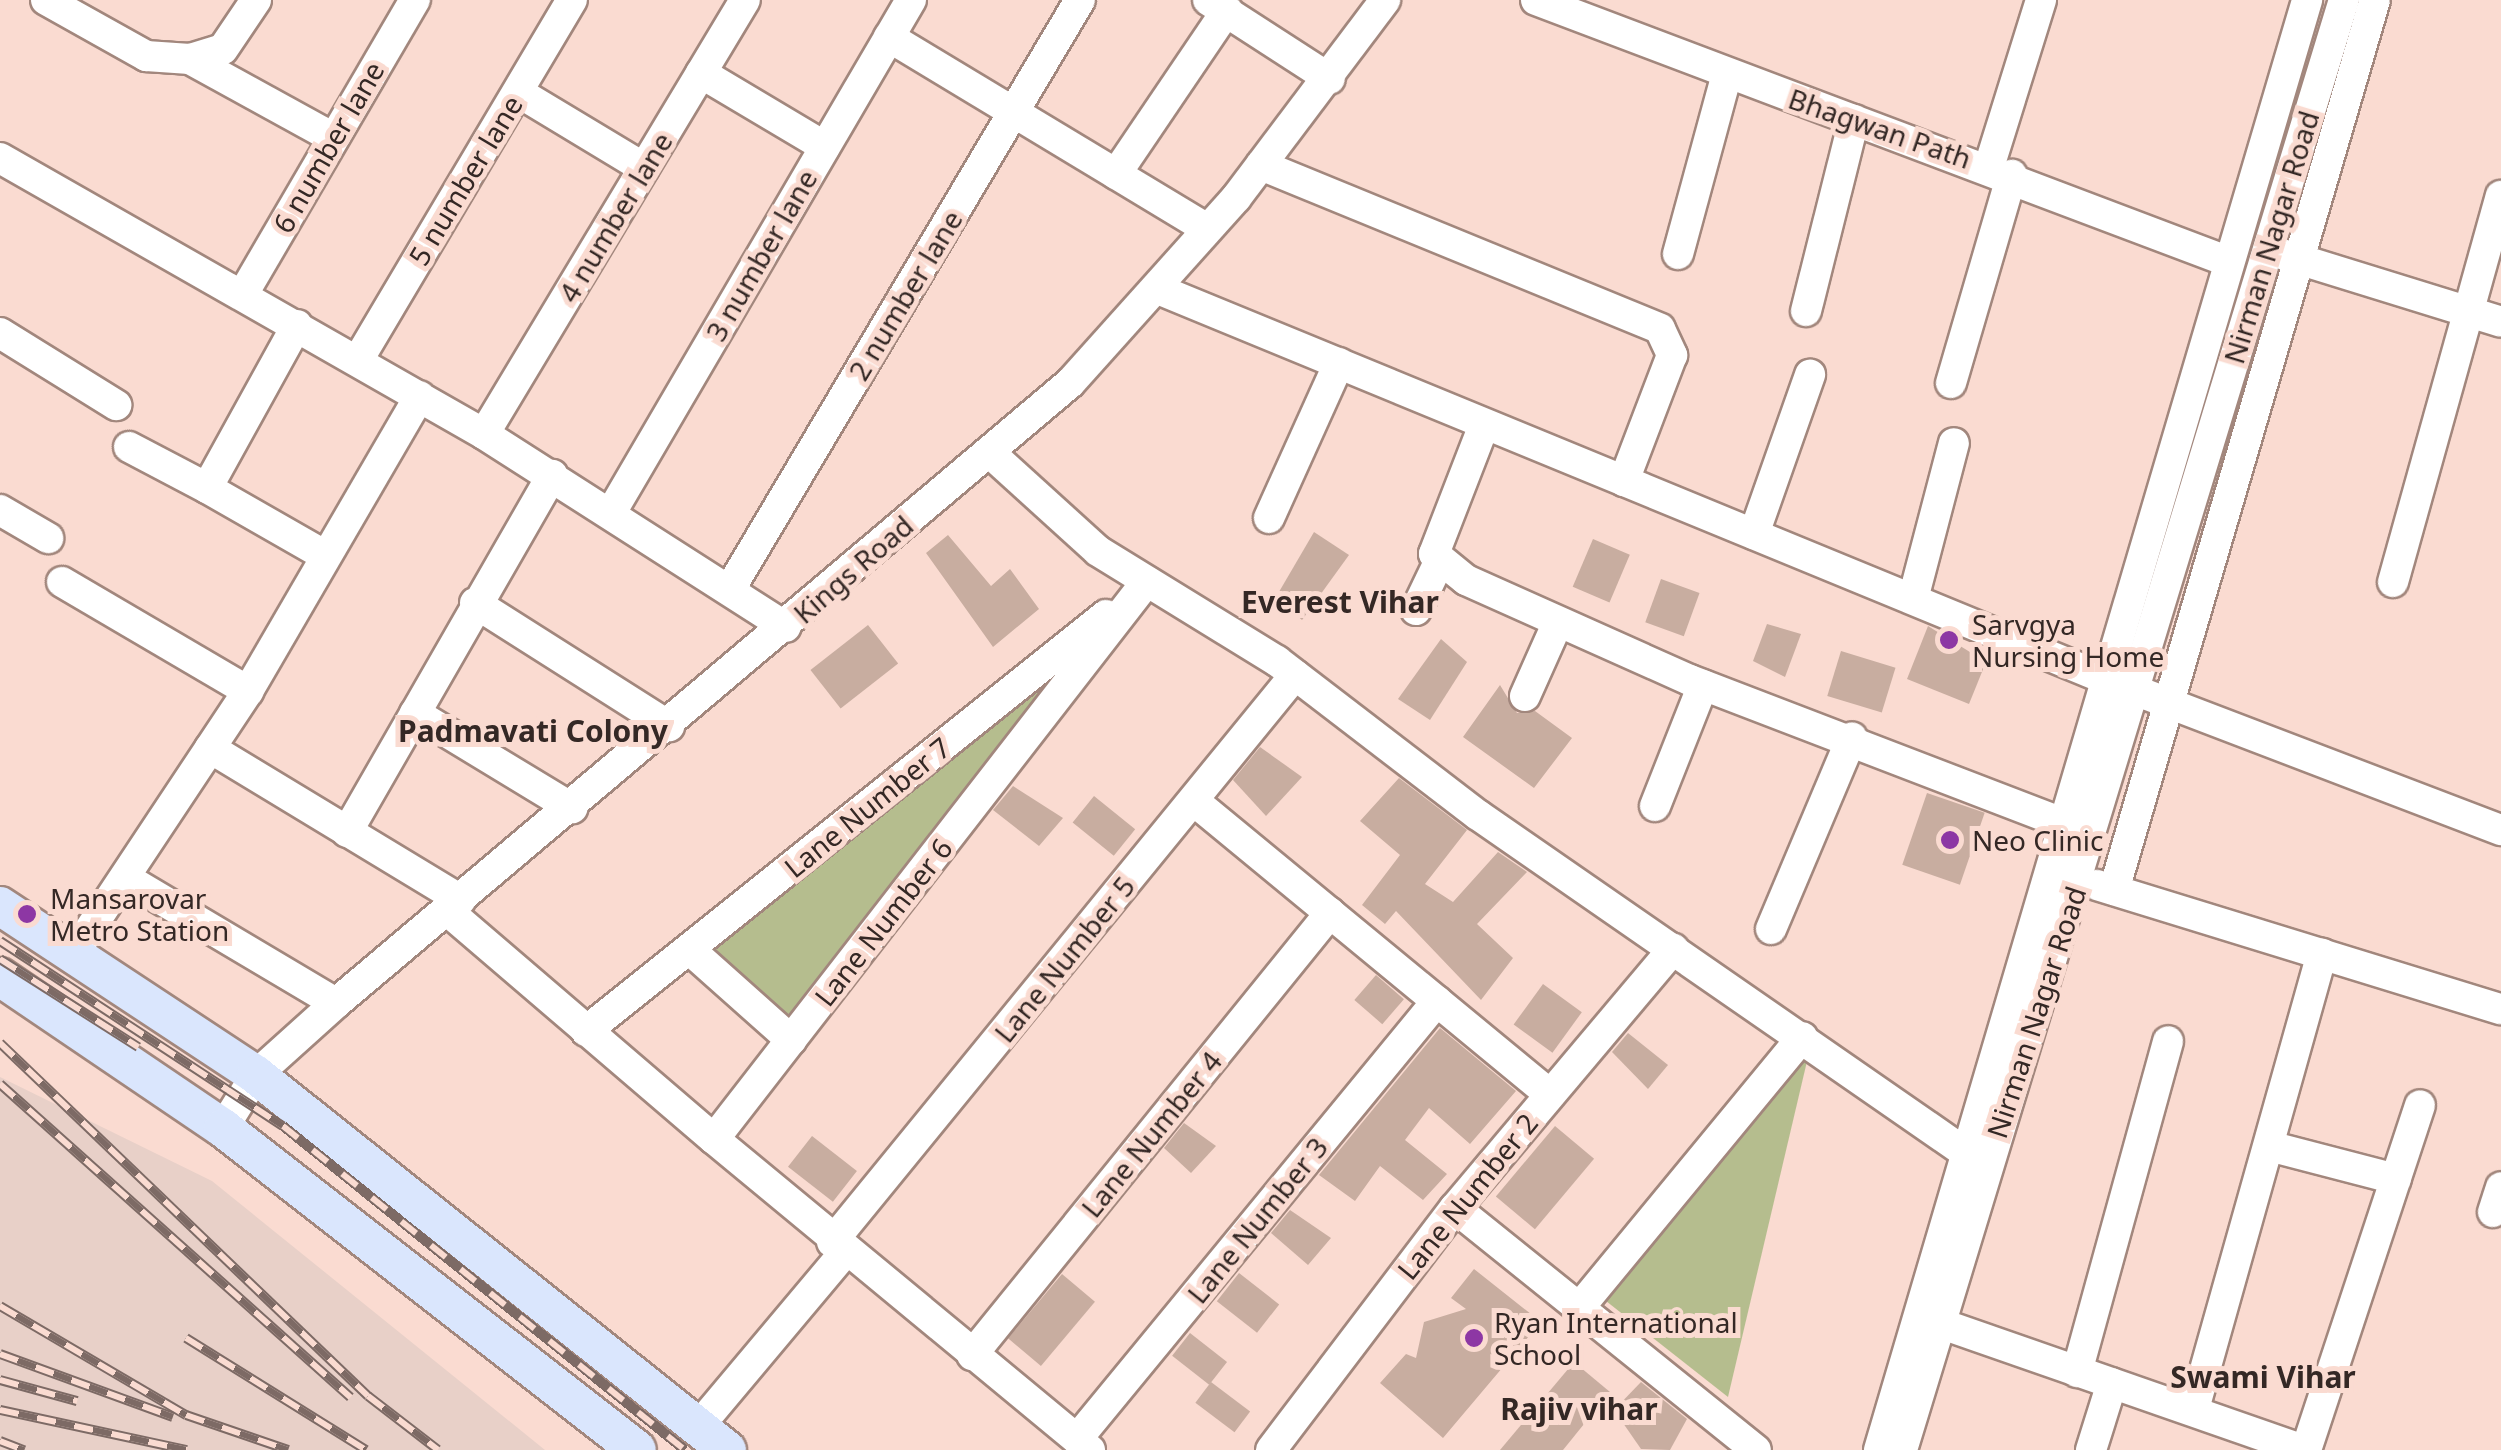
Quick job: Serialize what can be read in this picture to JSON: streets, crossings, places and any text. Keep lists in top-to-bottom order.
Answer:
{
  "streets": {
    "street": [
      "Bhagwan Path",
      "6 number lane",
      "5 number lane",
      "4 number lane",
      "Nirman Nagar Road",
      "3 number lane",
      "2 number lane",
      "Kings Road",
      "Lane Number 7",
      "Lane Number 6",
      "Lane Number 5",
      "Lane Number 4",
      "Lane Number 2",
      "Lane Number 3"
    ]
  },
  "crossings": [
    ["Bhagwan Path", "Nirman Nagar Road"],
    ["Lane Number 7", "Lane Number 6"]
  ],
  "districts": [
    "Everest Vihar",
    "Padmavati Colony",
    "Swami Vihar",
    "Rajiv vihar"
  ],
  "places": [
    "Sarvgya Nursing Home",
    "Neo Clinic",
    "Mansarovar Metro Station",
    "Ryan International School"
  ]
}
